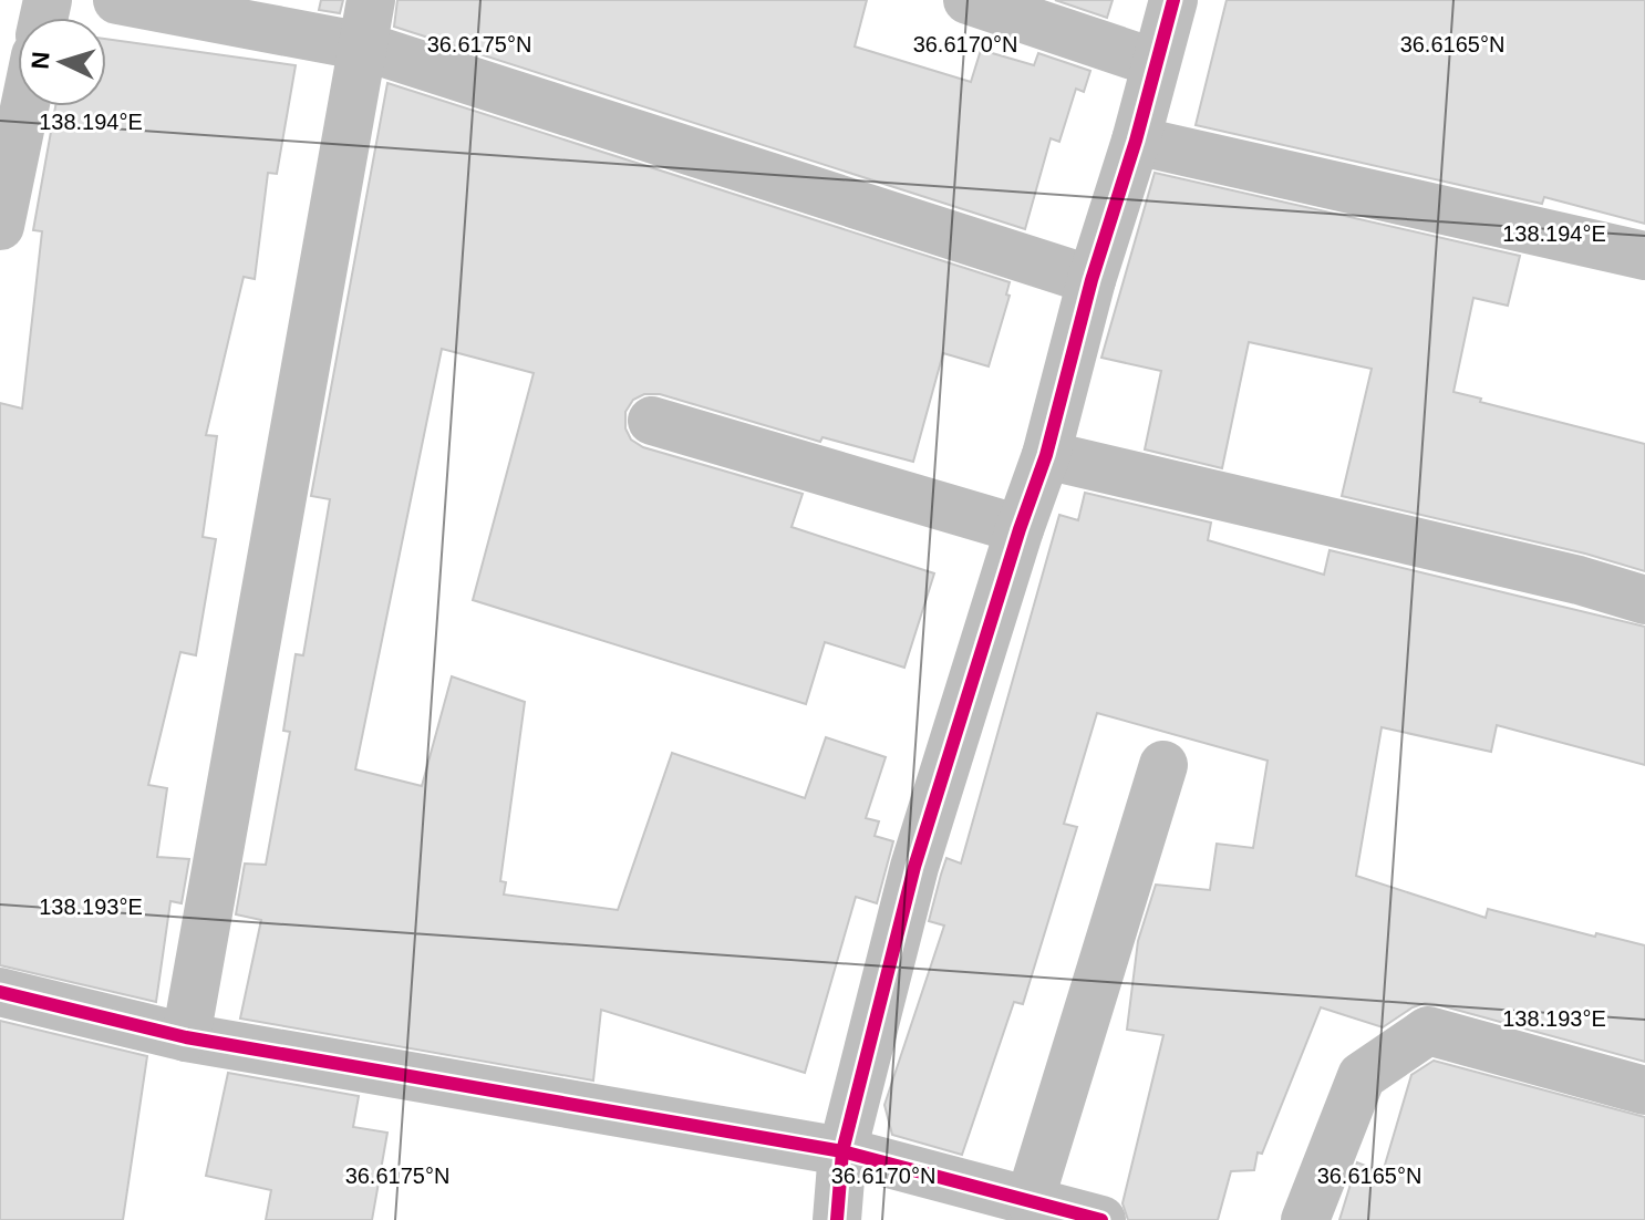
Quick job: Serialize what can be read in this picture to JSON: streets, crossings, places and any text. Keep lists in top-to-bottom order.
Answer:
{
  "north": "left",
  "coordinates": [
    "36.6175°N",
    "36.6170°N",
    "36.6165°N",
    "138.194°E",
    "138.193°E"
  ]
}
